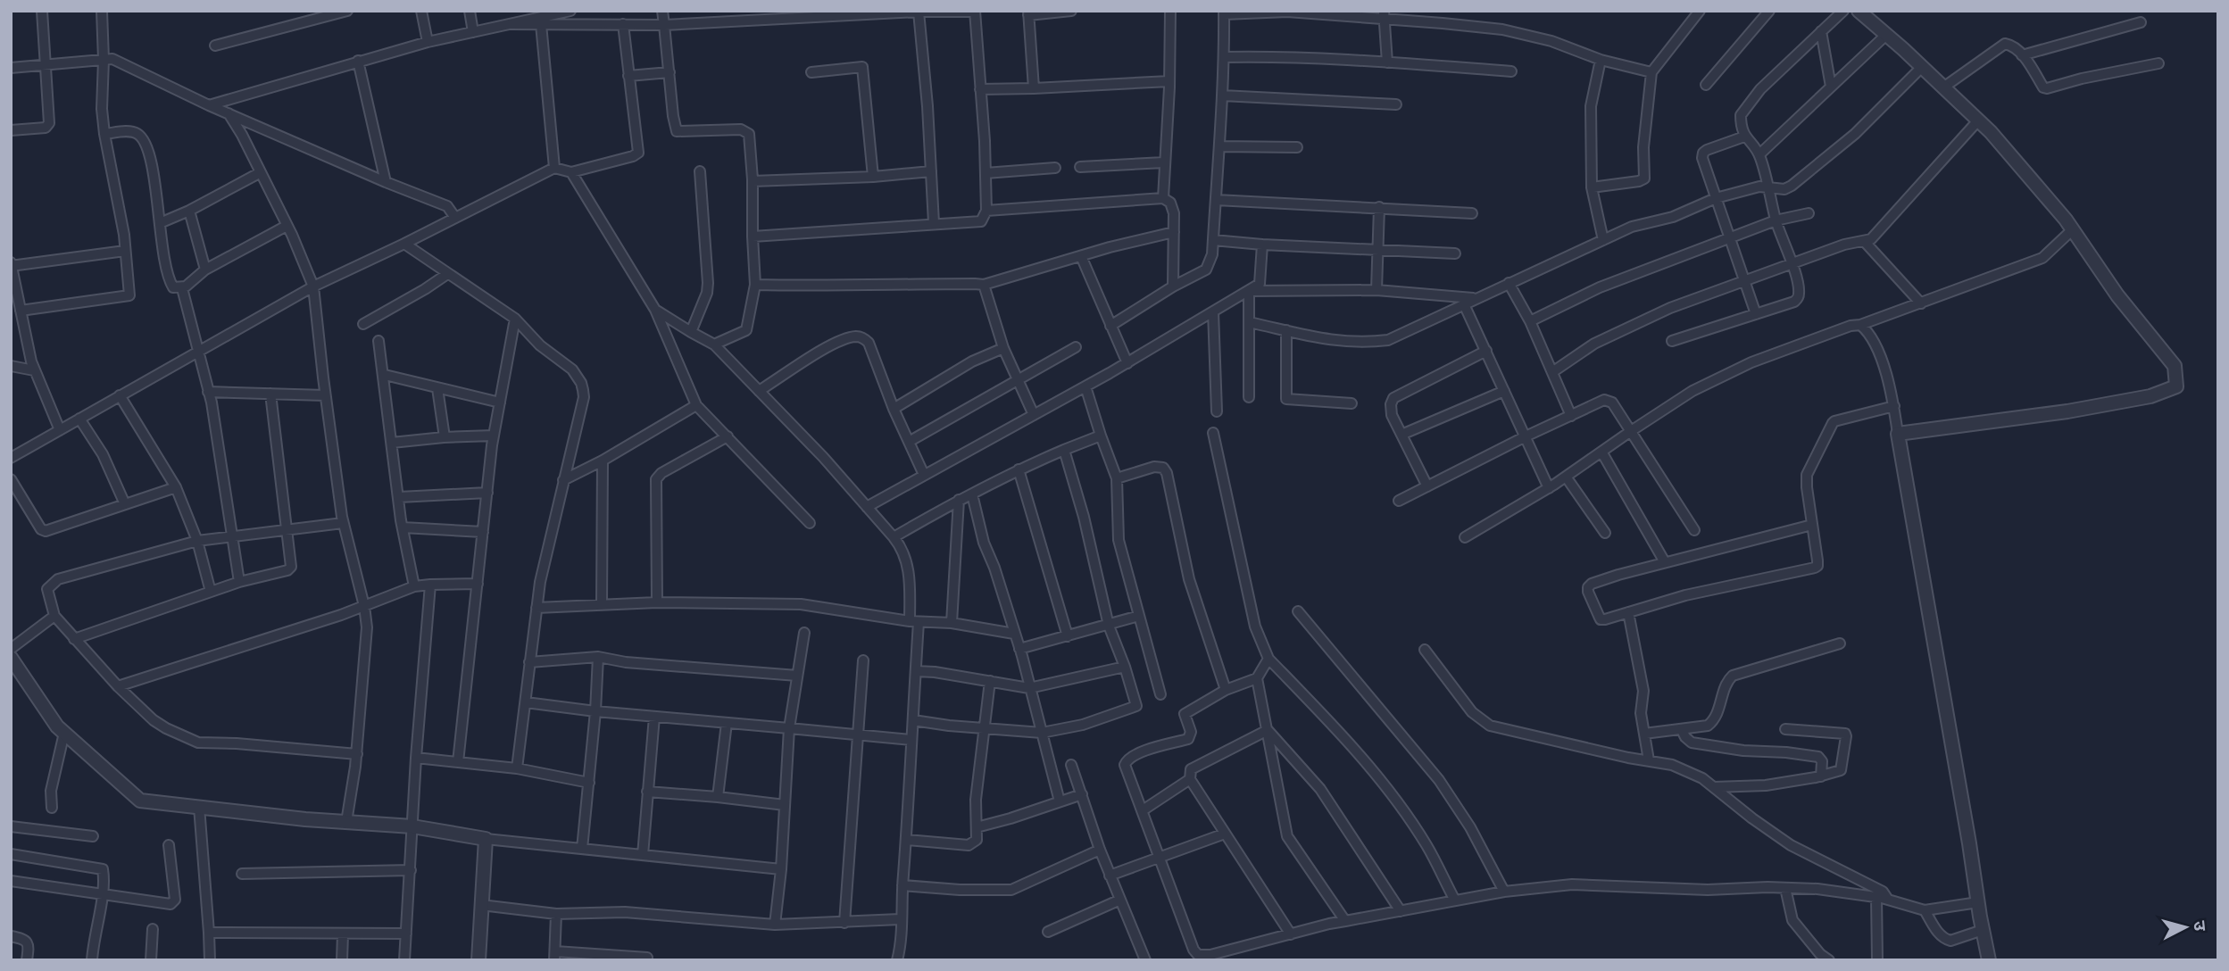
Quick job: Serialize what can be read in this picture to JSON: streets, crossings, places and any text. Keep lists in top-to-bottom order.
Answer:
{
  "north": "right"
}
